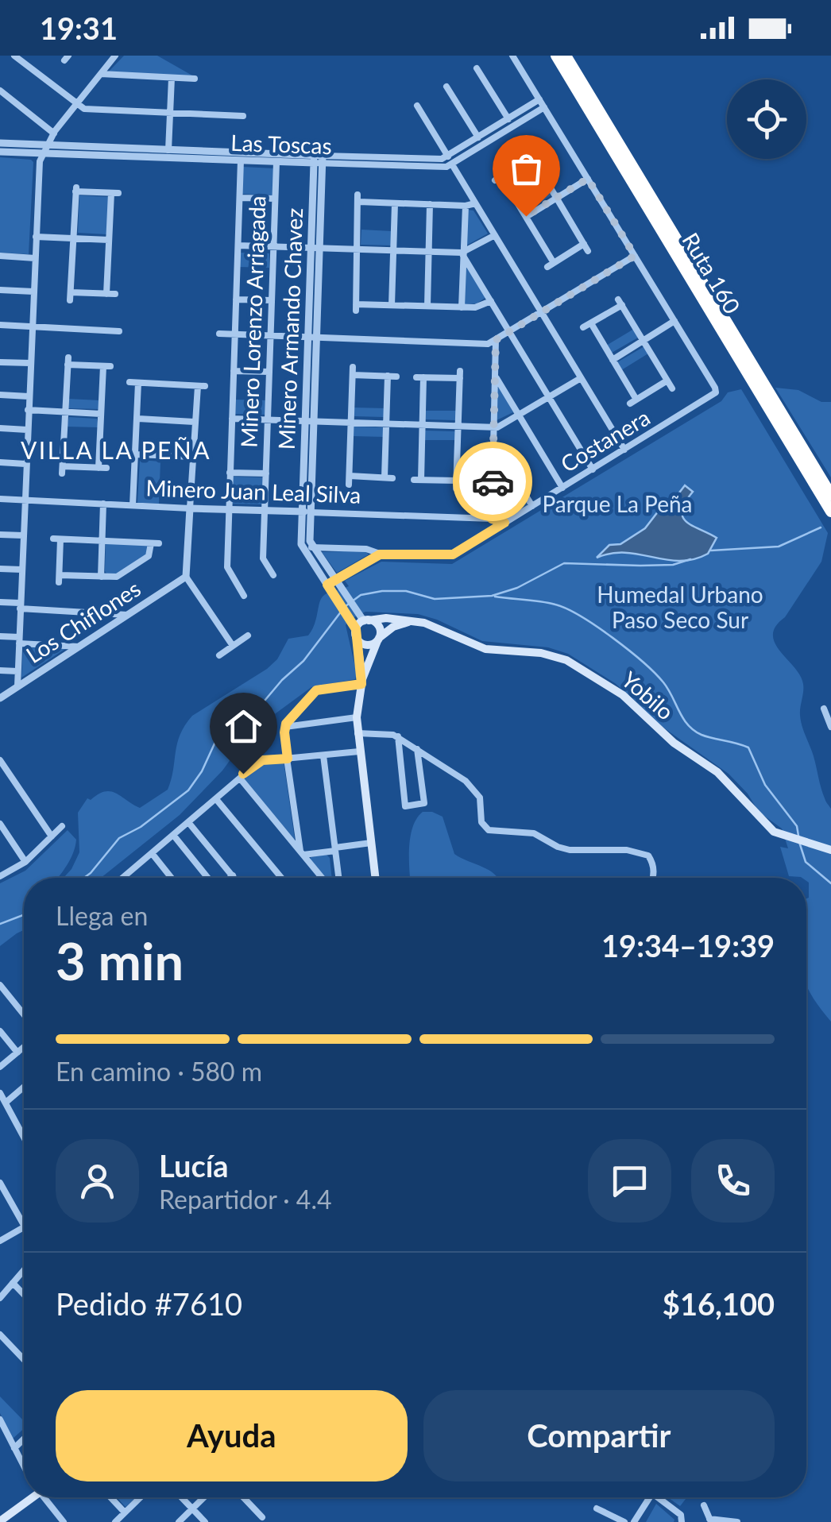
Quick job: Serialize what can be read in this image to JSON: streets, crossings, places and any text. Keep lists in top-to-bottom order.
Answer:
{
  "streets": {
    "highway": ["Ruta 160"],
    "main road": ["Yobilo"],
    "street": [
      "Las Toscas",
      "Minero Lorenzo Arriagada",
      "Minero Armando Chavez",
      "Costanera",
      "Minero Juan Leal Silva",
      "Los Chiflones"
    ]
  },
  "crossings": [
    ["Las Toscas", "Minero Lorenzo Arriagada"],
    ["Las Toscas", "Minero Armando Chavez"],
    ["Minero Lorenzo Arriagada", "Minero Juan Leal Silva"],
    ["Minero Armando Chavez", "Costanera"],
    ["Minero Armando Chavez", "Minero Juan Leal Silva"],
    ["Minero Armando Chavez", "Yobilo"],
    ["Costanera", "Minero Juan Leal Silva"]
  ],
  "districts": ["VILLA LA PEÑA"],
  "parks": ["Parque La Peña", "Humedal Urbano Paso Seco Sur"],
  "page": {
    "status": "19:31",
    "heading": ["3 min", "Llega en", "19:34–19:39"],
    "panel": [
      "Lucía",
      "Repartidor · 4.4",
      "Pedido #7610",
      "$16,100"
    ],
    "bar": "En camino · 580 m",
    "buttons": ["Ayuda", "Compartir"]
  }
}
